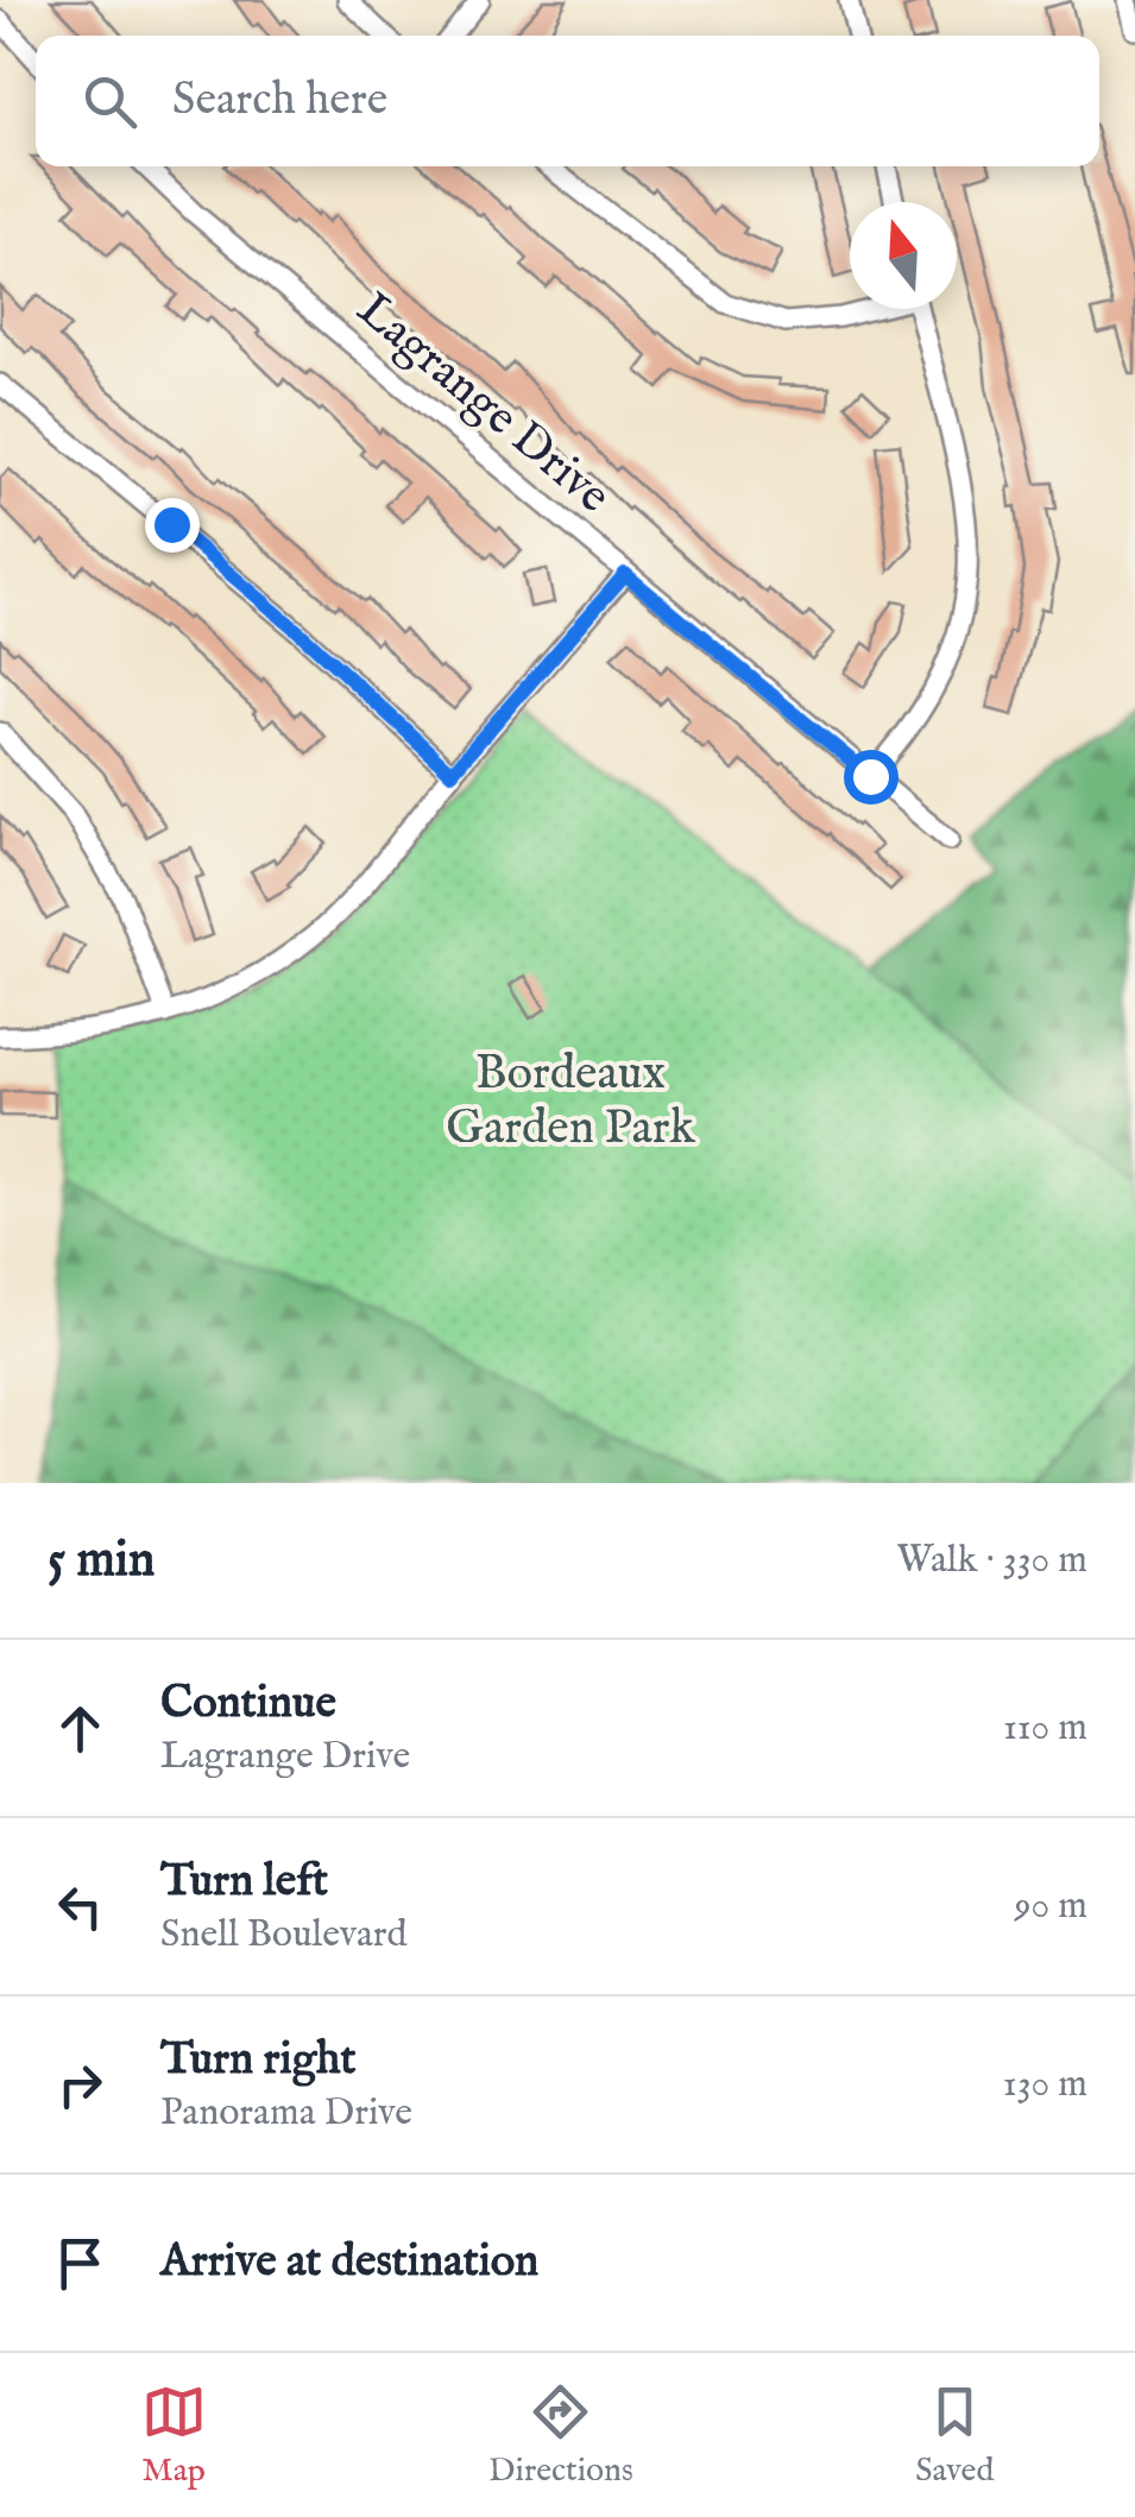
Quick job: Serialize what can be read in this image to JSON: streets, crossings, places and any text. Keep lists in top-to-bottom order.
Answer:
{
  "streets": {
    "street": ["Lagrange Drive"]
  },
  "parks": ["Bordeaux Garden Park"],
  "north": "top",
  "page": {
    "search": "Search here",
    "heading": ["5 min", "Walk · 330 m"],
    "list": [
      ["Continue", "Lagrange Drive", "110 m"],
      ["Turn left", "Snell Boulevard", "90 m"],
      ["Turn right", "Panorama Drive", "130 m"],
      "Arrive at destination"
    ],
    "nav": ["Map", "Directions", "Saved"]
  }
}
